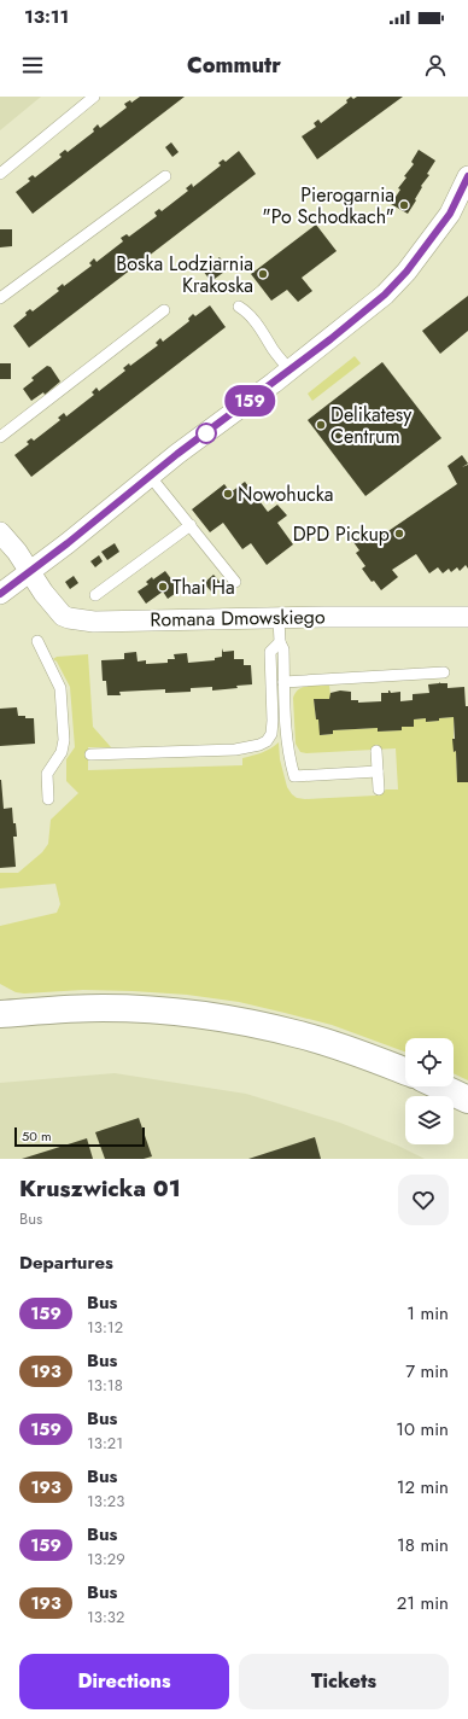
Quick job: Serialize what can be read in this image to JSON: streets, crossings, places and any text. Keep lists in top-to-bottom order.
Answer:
{
  "streets": {
    "street": ["Romana Dmowskiego"]
  },
  "places": [
    "Pierogarnia \"Po Schodkach\"",
    "Boska Lodziarnia Krakoska",
    "Delikatesy Centrum",
    "Nowohucka",
    "DPD Pickup",
    "Thai Ha"
  ],
  "lines": ["bus line 159"],
  "scale_bar": "50 m",
  "page": {
    "status": "13:11",
    "header": "Commutr",
    "on_map": "159",
    "scale": "50 m",
    "heading": [
      ["Kruszwicka 01", "Bus"],
      "Departures"
    ],
    "list": [
      {
        "mark": "159",
        "name": "Bus",
        "note": "13:12",
        "value": "1 min"
      },
      {
        "mark": "193",
        "name": "Bus",
        "note": "13:18",
        "value": "7 min"
      },
      {
        "mark": "159",
        "name": "Bus",
        "note": "13:21",
        "value": "10 min"
      },
      {
        "mark": "193",
        "name": "Bus",
        "note": "13:23",
        "value": "12 min"
      },
      {
        "mark": "159",
        "name": "Bus",
        "note": "13:29",
        "value": "18 min"
      },
      {
        "mark": "193",
        "name": "Bus",
        "note": "13:32",
        "value": "21 min"
      }
    ],
    "buttons": ["Directions", "Tickets"]
  }
}
